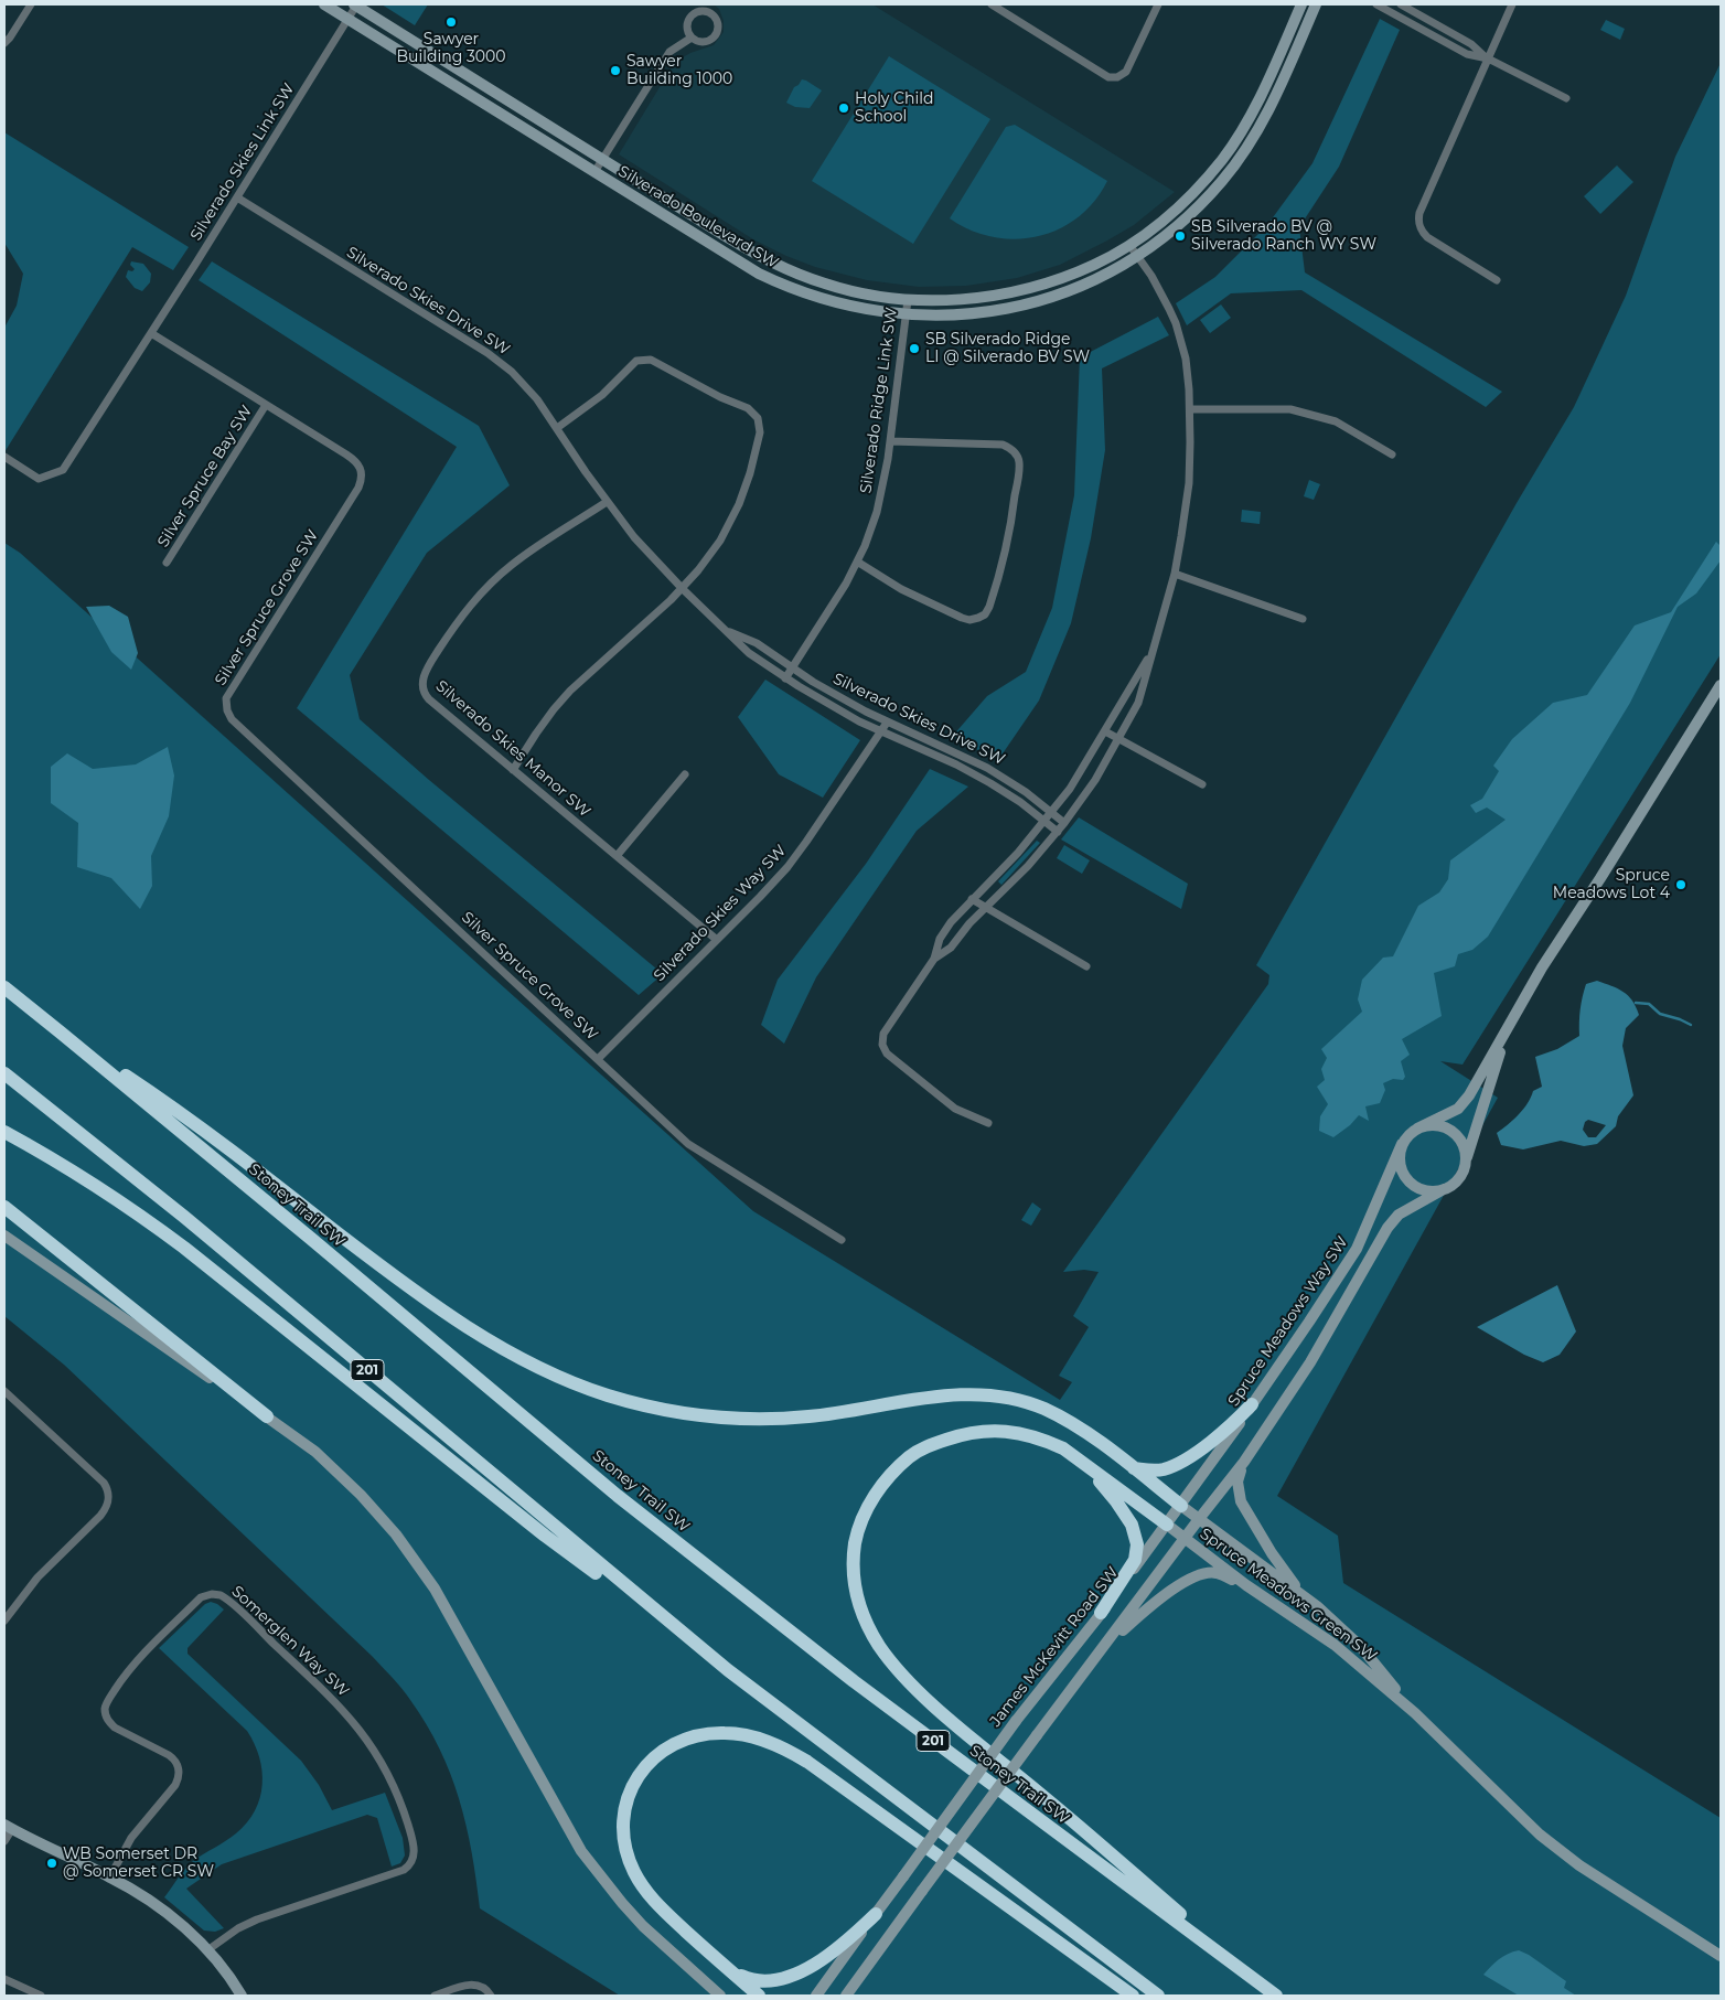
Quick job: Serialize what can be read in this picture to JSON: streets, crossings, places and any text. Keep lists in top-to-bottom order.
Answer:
{
  "streets": {
    "highway": ["Stoney Trail SW", "201"],
    "main road": [
      "Silverado Boulevard SW",
      "Spruce Meadows Way SW",
      "Spruce Meadows Green SW",
      "James McKevitt Road SW"
    ],
    "street": [
      "Silverado Skies Link SW",
      "Silverado Skies Drive SW",
      "Silverado Ridge Link SW",
      "Silver Spruce Bay SW",
      "Silver Spruce Grove SW",
      "Silverado Skies Manor SW",
      "Silverado Skies Way SW",
      "Somerglen Way SW"
    ]
  },
  "crossings": [
    ["Silverado Skies Link SW", "Silverado Boulevard SW"],
    ["Silverado Skies Link SW", "Silverado Skies Drive SW"],
    ["Silverado Skies Link SW", "Silver Spruce Grove SW"],
    ["Silverado Boulevard SW", "Silverado Ridge Link SW"],
    ["Silverado Skies Drive SW", "Silverado Ridge Link SW"],
    ["Silverado Skies Drive SW", "Silverado Skies Manor SW"],
    ["Silverado Skies Drive SW", "Silverado Skies Way SW"],
    ["Silver Spruce Bay SW", "Silver Spruce Grove SW"],
    ["Silver Spruce Grove SW", "Silverado Skies Way SW"],
    ["Silverado Skies Manor SW", "Silverado Skies Way SW"],
    ["Spruce Meadows Way SW", "Spruce Meadows Green SW"],
    ["Spruce Meadows Way SW", "James McKevitt Road SW"],
    ["Spruce Meadows Green SW", "James McKevitt Road SW"]
  ],
  "places": [
    "Sawyer Building 3000",
    "Sawyer Building 1000",
    "Holy Child School",
    "SB Silverado BV @ Silverado Ranch WY SW",
    "SB Silverado Ridge LI @ Silverado BV SW",
    "Spruce Meadows Lot 4",
    "WB Somerset DR @ Somerset CR SW"
  ]
}
